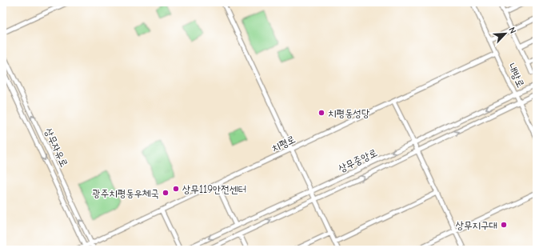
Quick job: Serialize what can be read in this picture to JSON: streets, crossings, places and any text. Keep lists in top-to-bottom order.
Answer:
{
  "streets": {
    "street": [
      "내방로",
      "치평로",
      "상무자유로",
      "상무중앙로"
    ]
  },
  "crossings": [
    ["내방로", "치평로"],
    ["내방로", "상무중앙로"],
    ["치평로", "상무자유로"]
  ],
  "places": [
    "치평동성당",
    "상무119안전센터",
    "광주치평동우체국",
    "상무지구대"
  ],
  "north": "top right"
}
